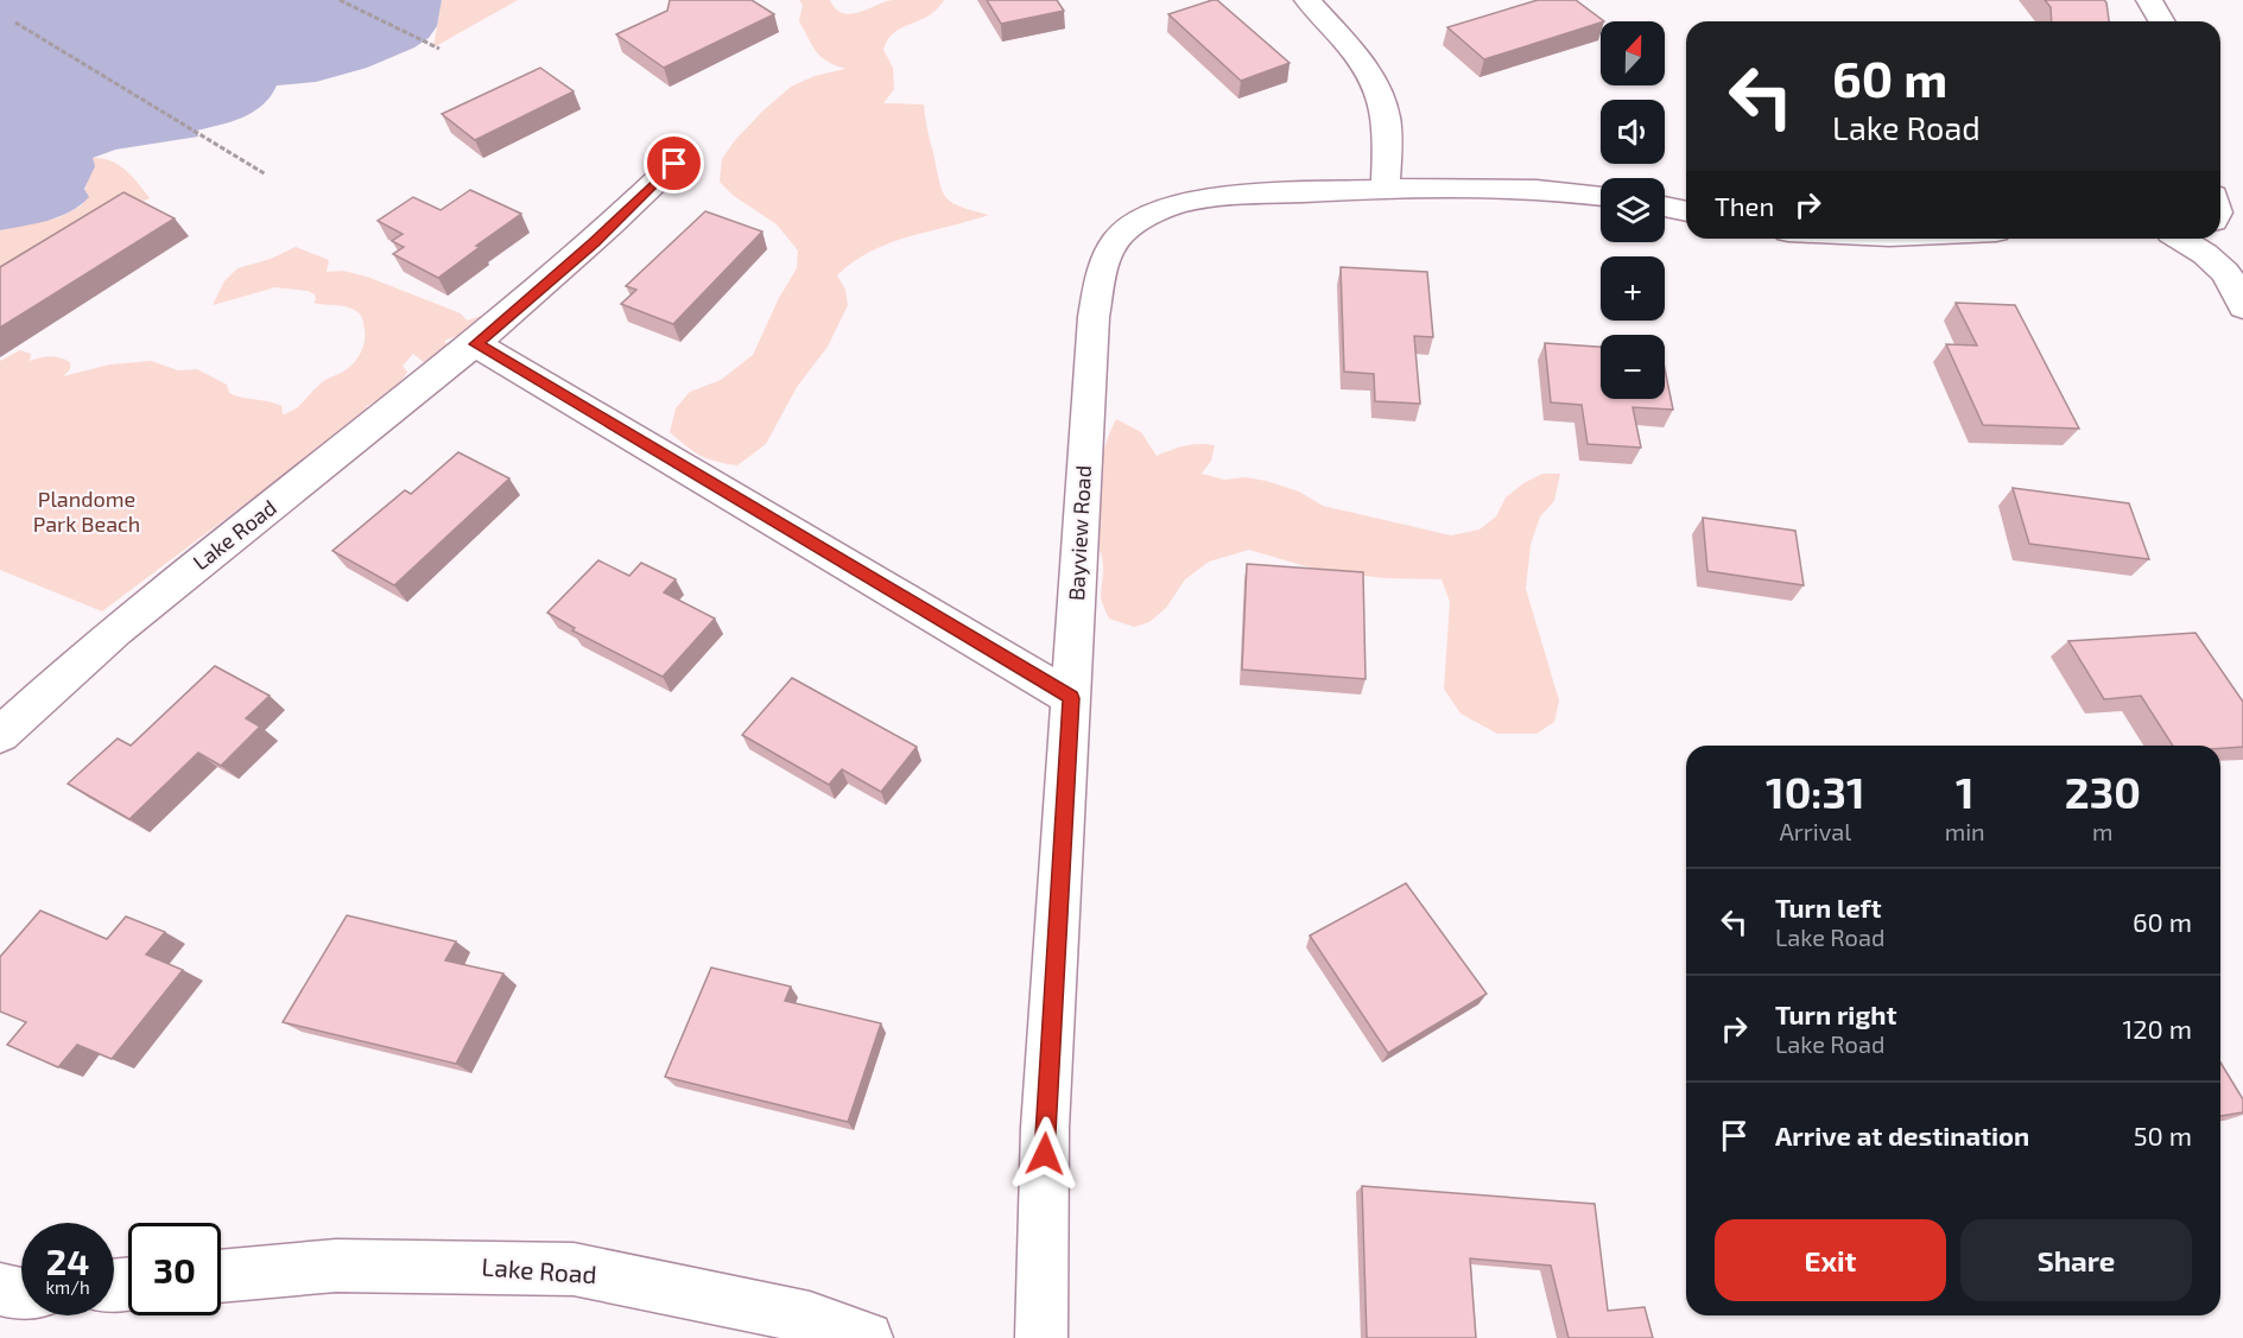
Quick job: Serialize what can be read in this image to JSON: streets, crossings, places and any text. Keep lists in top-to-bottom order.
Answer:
{
  "streets": {
    "street": ["Bayview Road", "Lake Road"]
  },
  "parks": ["Plandome Park Beach"],
  "north": "top",
  "page": {
    "map_buttons": ["+", "−"],
    "turn": ["60 m", "Lake Road"],
    "then": "Then",
    "eta": [
      "10:31",
      "Arrival",
      "1",
      "min",
      "230",
      "m"
    ],
    "list": [
      {
        "name": "Turn left",
        "note": "Lake Road",
        "value": "60 m"
      },
      {
        "name": "Turn right",
        "note": "Lake Road",
        "value": "120 m"
      },
      {
        "name": "Arrive at destination",
        "value": "50 m"
      }
    ],
    "buttons": ["Exit", "Share"],
    "speed": "24 km/h",
    "limit": "30"
  }
}
